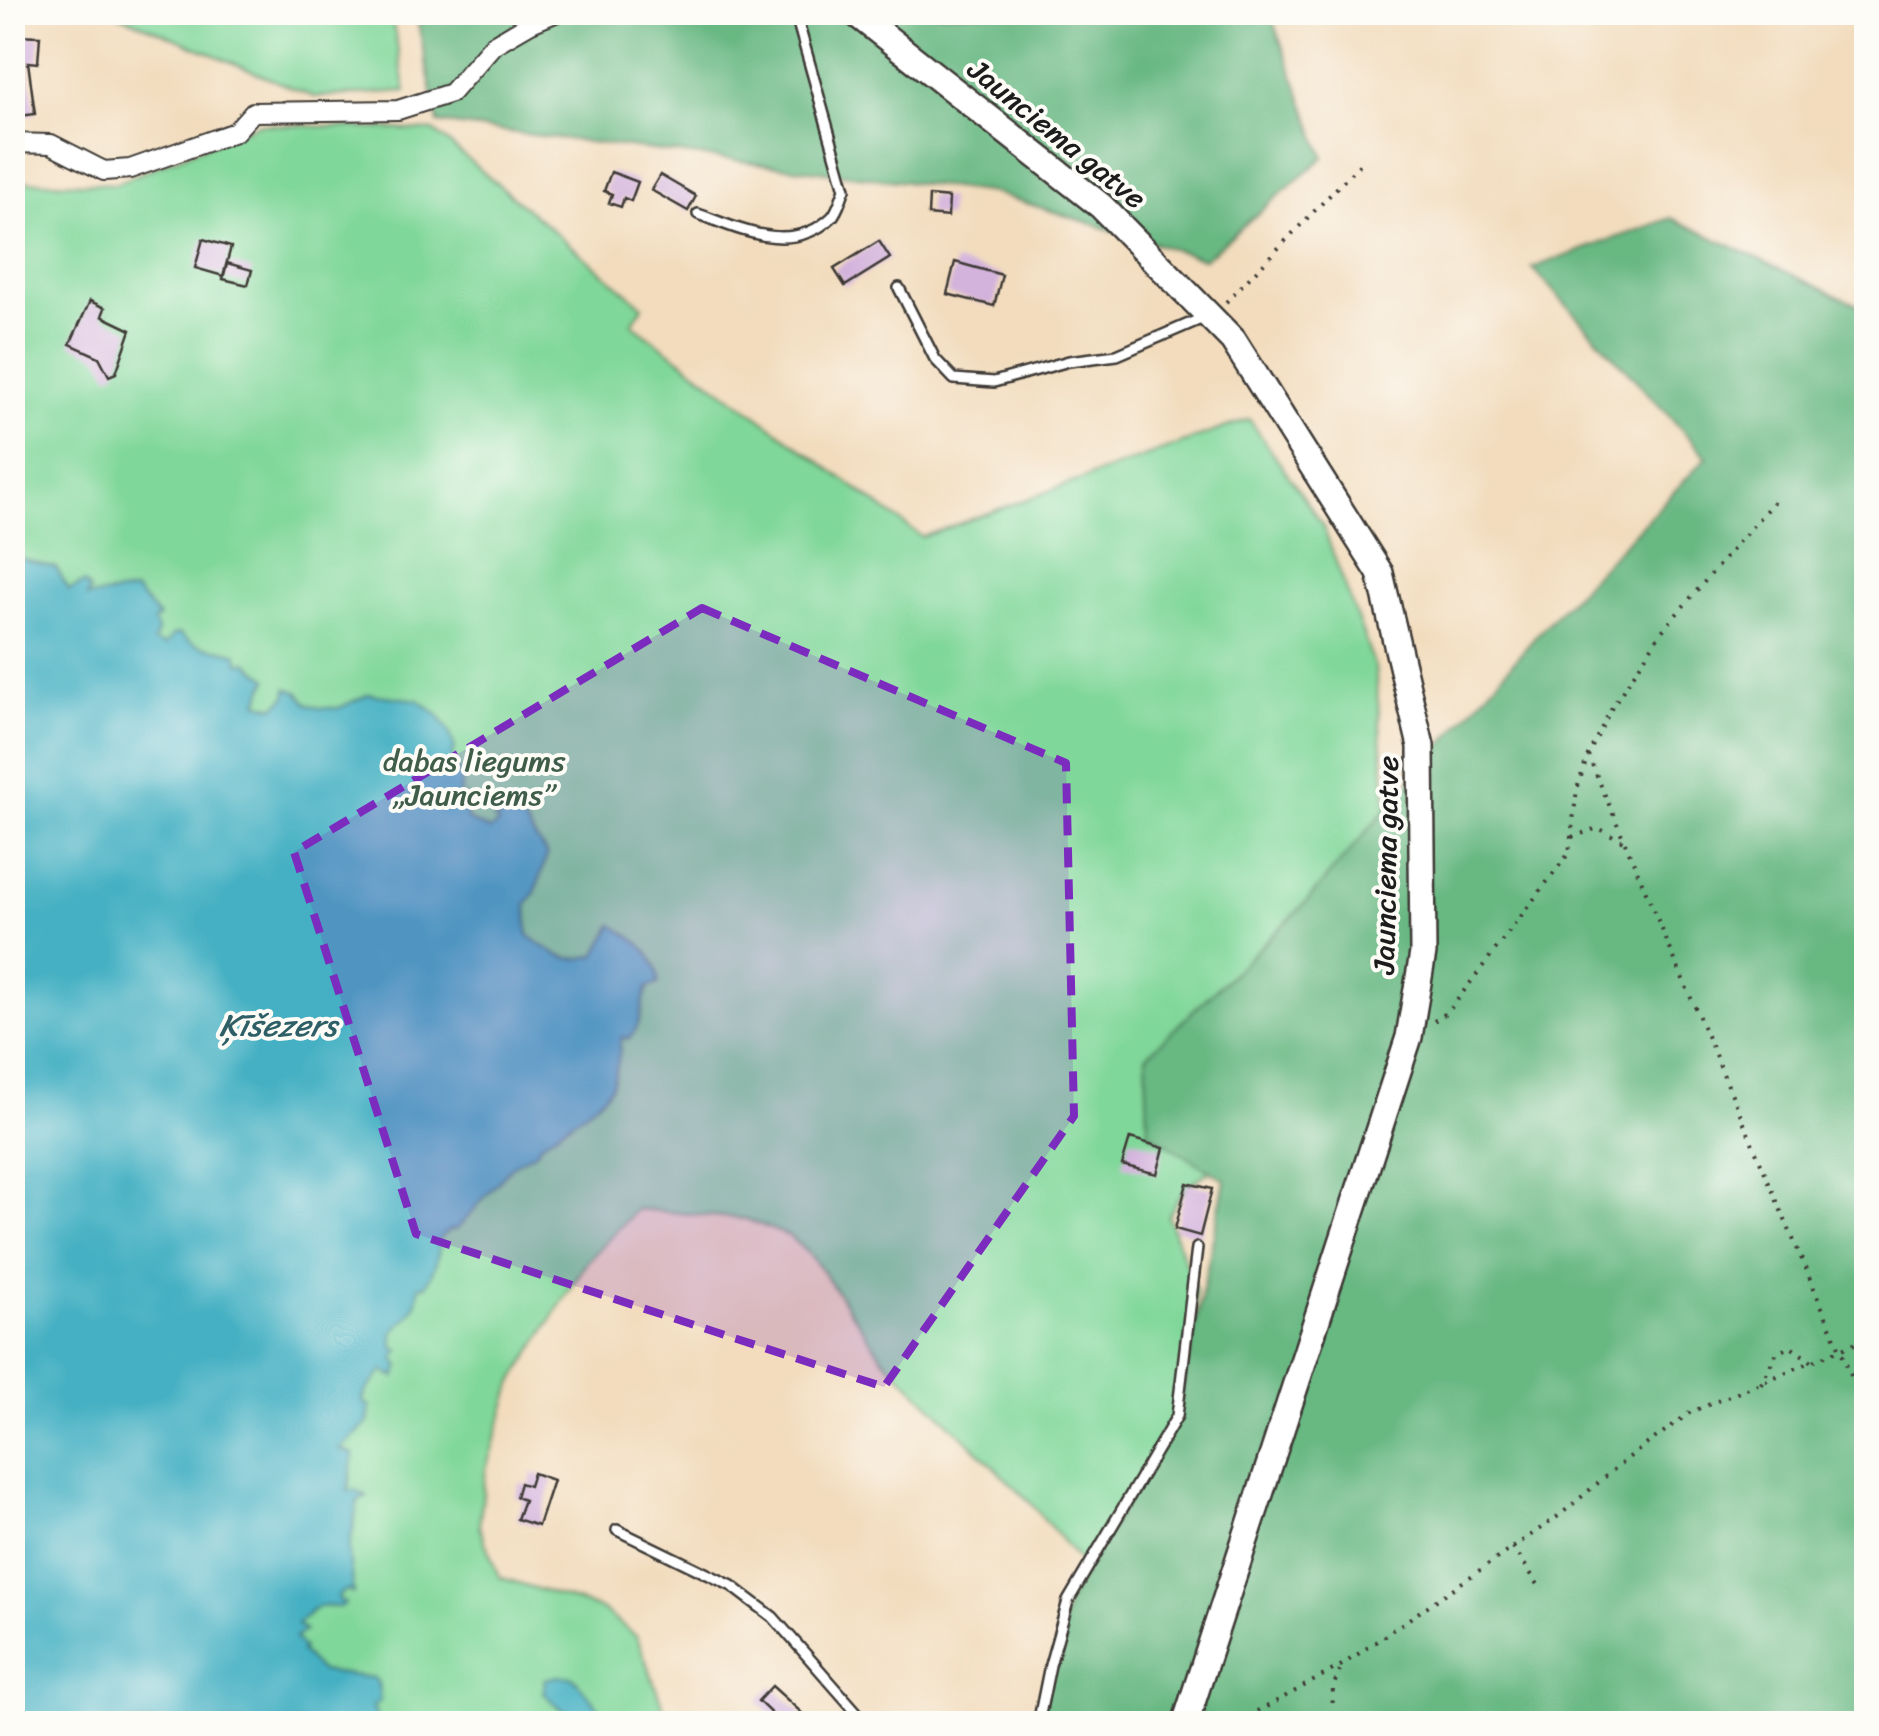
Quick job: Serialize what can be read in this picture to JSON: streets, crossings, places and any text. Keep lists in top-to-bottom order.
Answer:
{
  "streets": {
    "main road": ["Jaunciema gatve"]
  },
  "water": ["Ķīšezers"],
  "parks": ["dabas liegums „Jaunciems”"]
}
